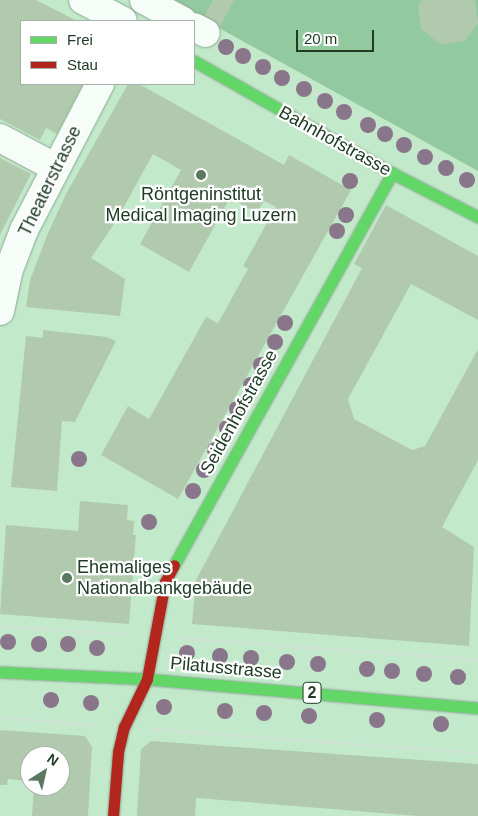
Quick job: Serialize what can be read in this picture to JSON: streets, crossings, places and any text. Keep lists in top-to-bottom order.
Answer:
{
  "streets": {
    "street": [
      "Bahnhofstrasse",
      "Theaterstrasse",
      "Seidenhofstrasse",
      "Pilatusstrasse",
      "2"
    ]
  },
  "crossings": [
    ["Bahnhofstrasse", "Seidenhofstrasse"],
    ["Seidenhofstrasse", "Pilatusstrasse"]
  ],
  "places": ["Röntgeninstitut Medical Imaging Luzern", "Ehemaliges Nationalbankgebäude"],
  "legend": ["Frei", "Stau"],
  "scale_bar": "20 m",
  "north": "top right"
}
